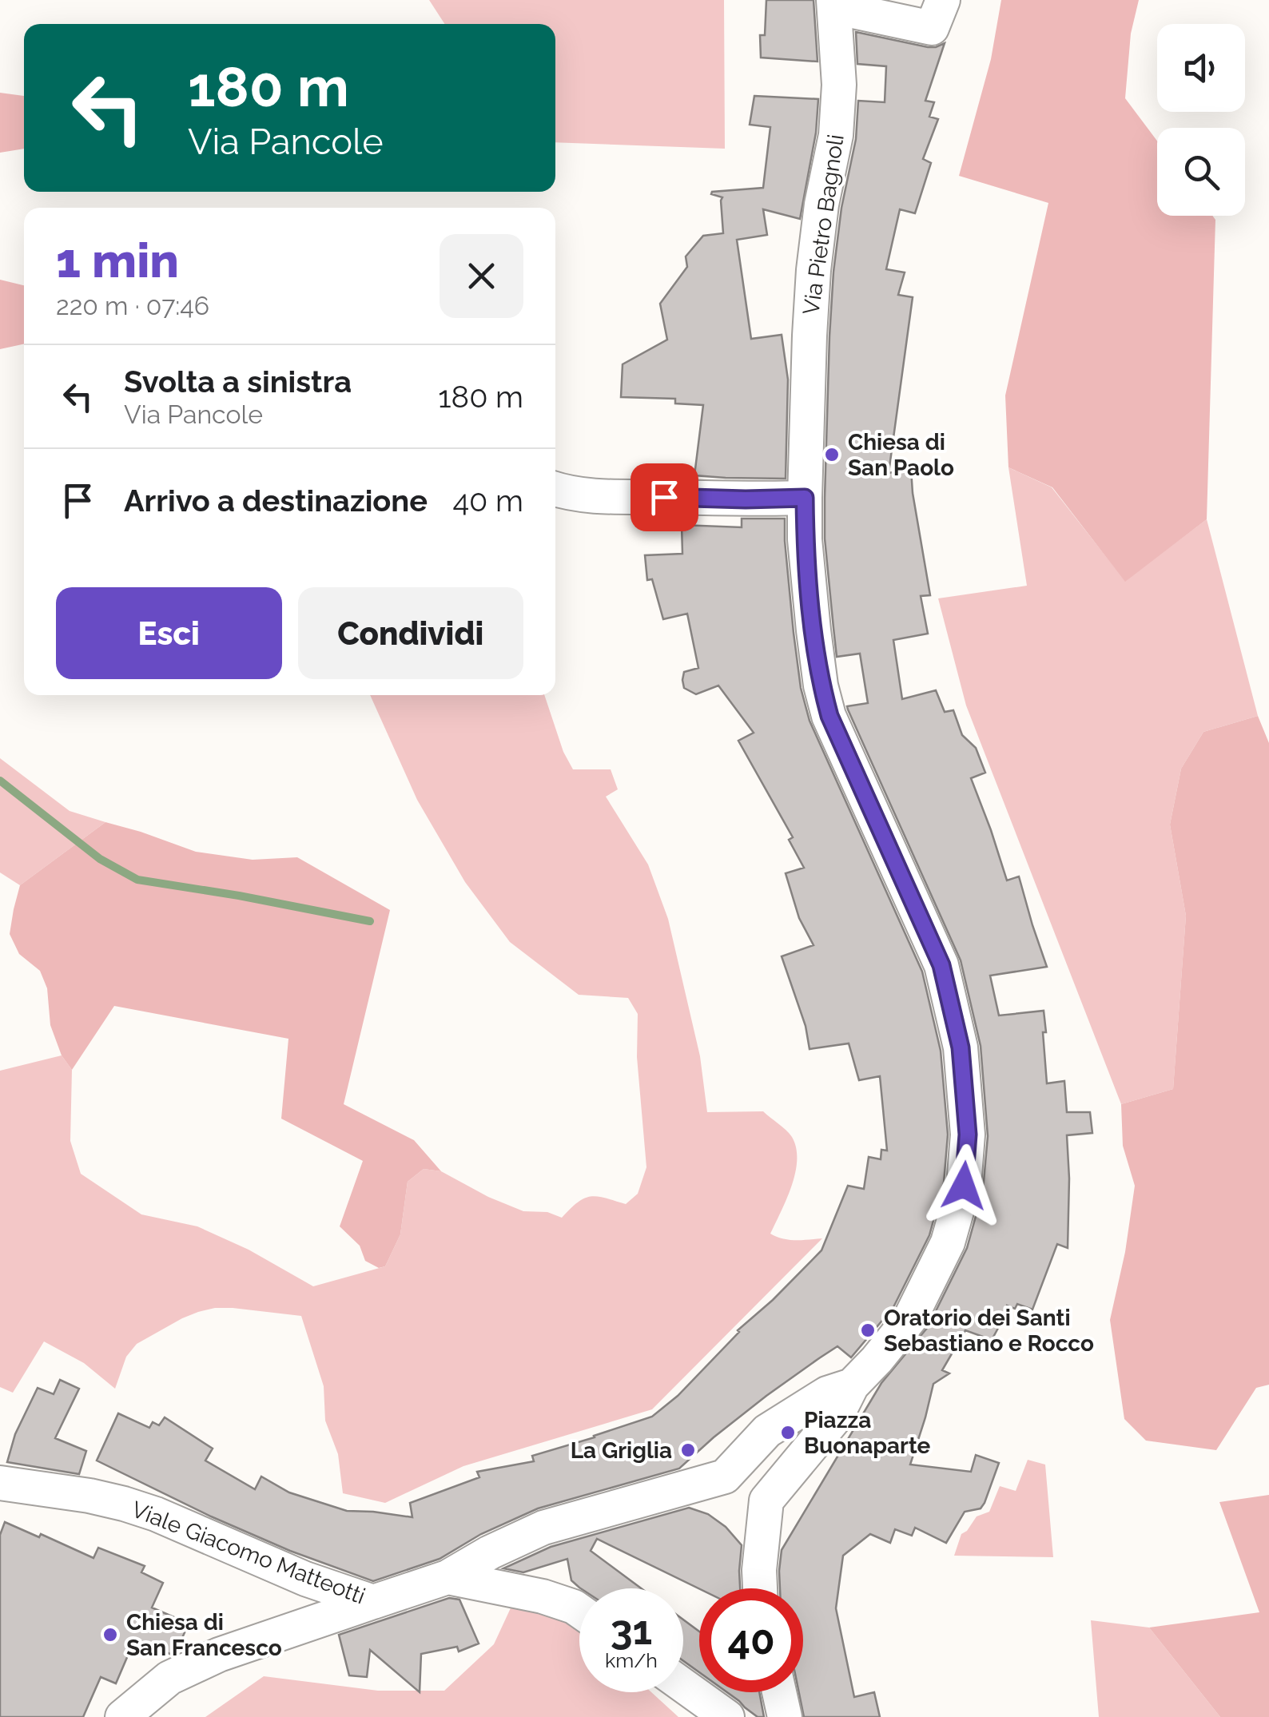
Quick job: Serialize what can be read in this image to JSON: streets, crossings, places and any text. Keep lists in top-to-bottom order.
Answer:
{
  "streets": {
    "street": ["Via Pietro Bagnoli", "Viale Giacomo Matteotti"]
  },
  "places": [
    "Chiesa di San Paolo",
    "Oratorio dei Santi Sebastiano e Rocco",
    "Piazza Buonaparte",
    "La Griglia",
    "Chiesa di San Francesco"
  ],
  "page": {
    "turn": ["180 m", "Via Pancole"],
    "heading": ["1 min", "220 m · 07:46"],
    "list": [
      {
        "name": "Svolta a sinistra",
        "note": "Via Pancole",
        "value": "180 m"
      },
      {
        "name": "Arrivo a destinazione",
        "value": "40 m"
      }
    ],
    "buttons": ["Esci", "Condividi"],
    "speed": "31 km/h",
    "limit": "40"
  }
}
